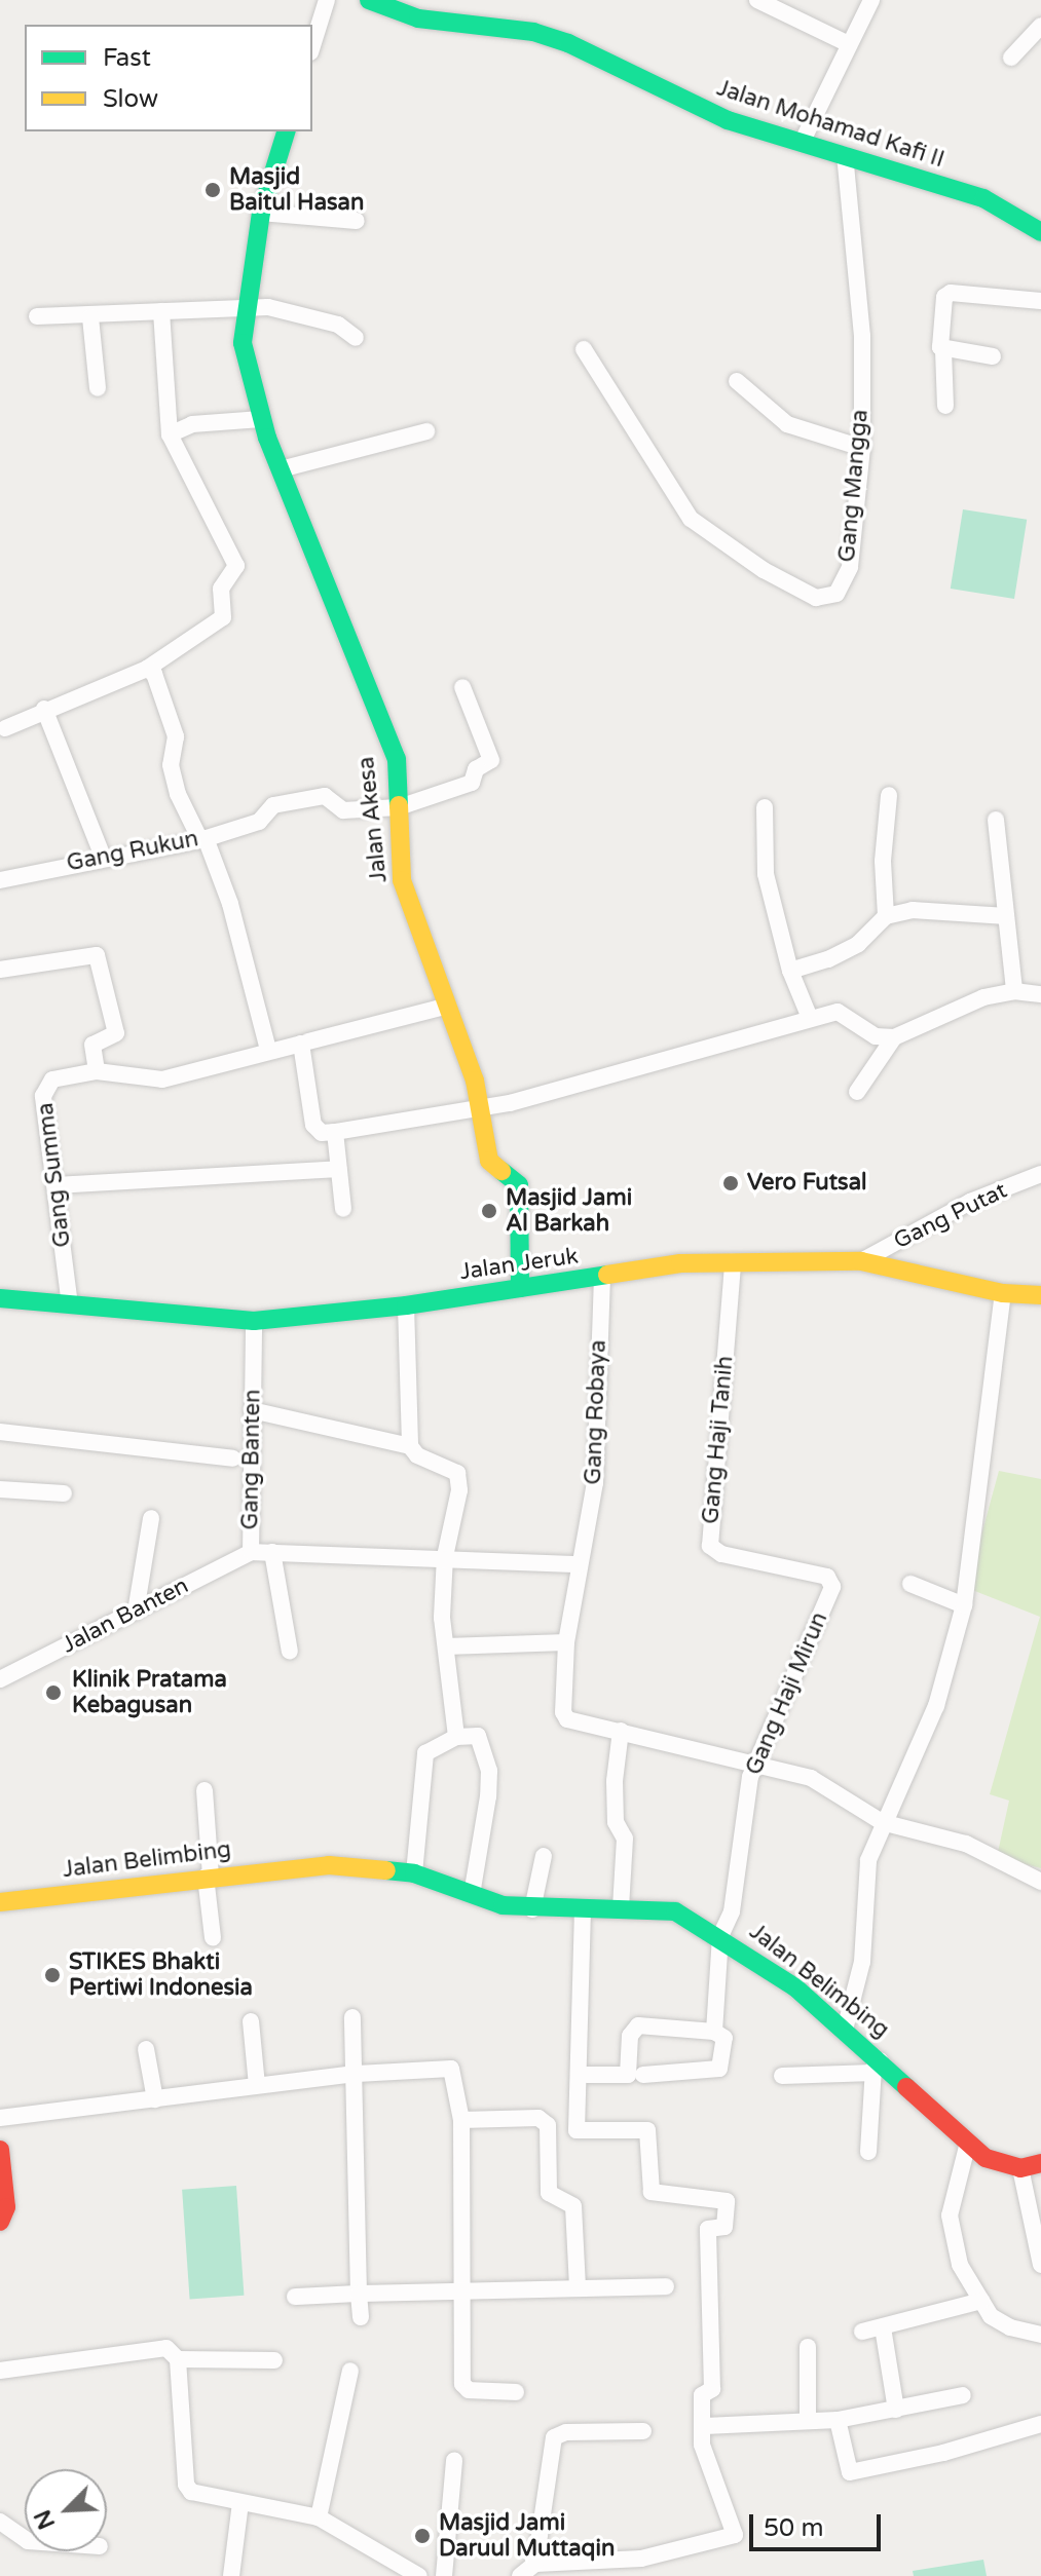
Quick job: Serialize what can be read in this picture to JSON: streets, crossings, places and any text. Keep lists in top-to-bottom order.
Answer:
{
  "streets": {
    "street": [
      "Jalan Mohamad Kafi II",
      "Gang Mangga",
      "Jalan Akesa",
      "Gang Rukun",
      "Gang Summa",
      "Gang Putat",
      "Jalan Jeruk",
      "Gang Robaya",
      "Gang Haji Tanih",
      "Gang Banten",
      "Jalan Banten",
      "Gang Haji Mirun",
      "Jalan Belimbing"
    ]
  },
  "crossings": [
    ["Jalan Mohamad Kafi II", "Gang Mangga"],
    ["Jalan Akesa", "Gang Rukun"],
    ["Jalan Akesa", "Jalan Jeruk"],
    ["Gang Summa", "Jalan Jeruk"],
    ["Gang Putat", "Jalan Jeruk"],
    ["Jalan Jeruk", "Gang Robaya"],
    ["Jalan Jeruk", "Gang Haji Tanih"],
    ["Jalan Jeruk", "Gang Banten"],
    ["Gang Robaya", "Gang Banten"],
    ["Gang Haji Tanih", "Gang Haji Mirun"],
    ["Gang Banten", "Jalan Banten"],
    ["Gang Haji Mirun", "Jalan Belimbing"]
  ],
  "places": [
    "Masjid Baitul Hasan",
    "Vero Futsal",
    "Masjid Jami Al Barkah",
    "Klinik Pratama Kebagusan",
    "STIKES Bhakti Pertiwi Indonesia",
    "Masjid Jami Daruul Muttaqin"
  ],
  "legend": ["Fast", "Slow"],
  "scale_bar": "50 m",
  "north": "bottom left"
}
